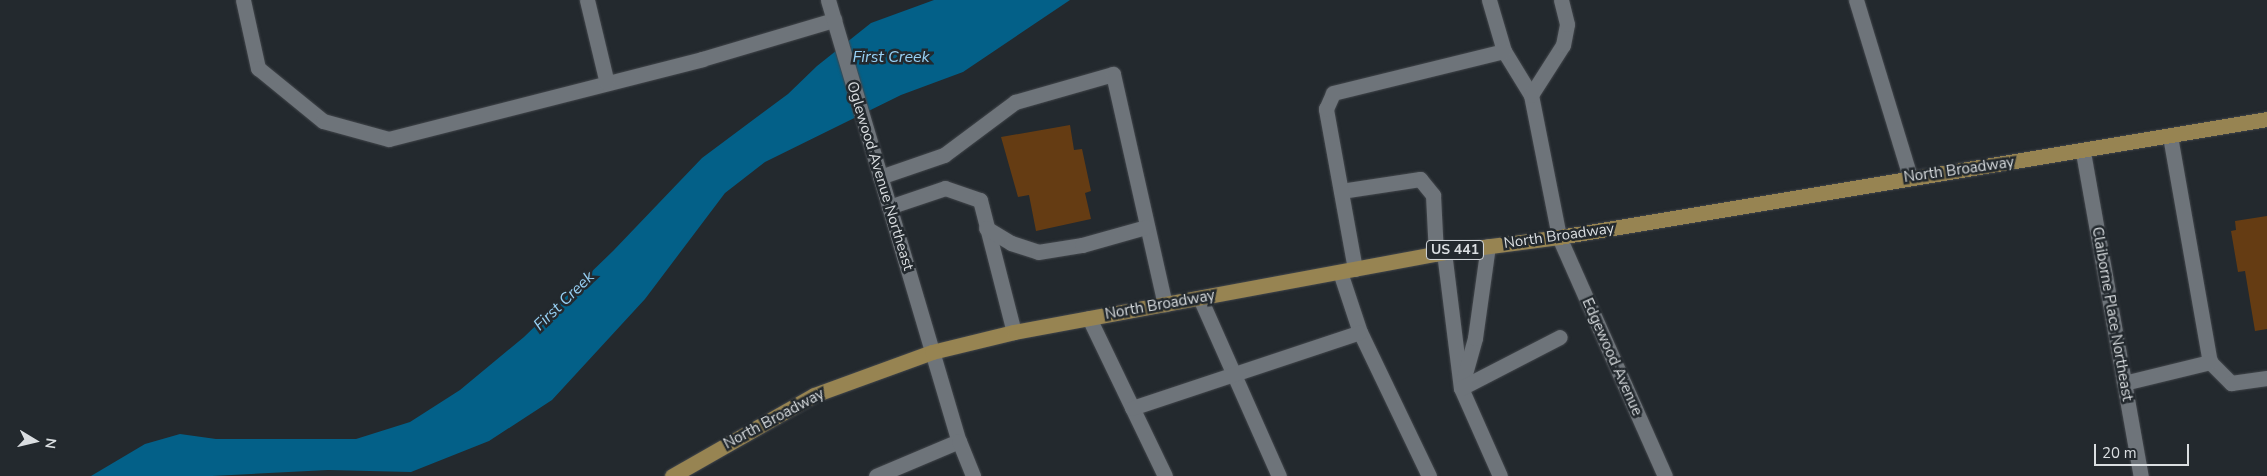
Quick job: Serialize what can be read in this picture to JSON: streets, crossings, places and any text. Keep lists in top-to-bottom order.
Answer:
{
  "streets": {
    "main road": ["North Broadway", "US 441"],
    "street": ["Oglewood Avenue Northeast", "Claiborne Place Northeast", "Edgewood Avenue"]
  },
  "crossings": [
    ["North Broadway", "Oglewood Avenue Northeast"],
    ["North Broadway", "Claiborne Place Northeast"],
    ["North Broadway", "Edgewood Avenue"]
  ],
  "water": ["First Creek"],
  "scale_bar": "20 m",
  "north": "right"
}
